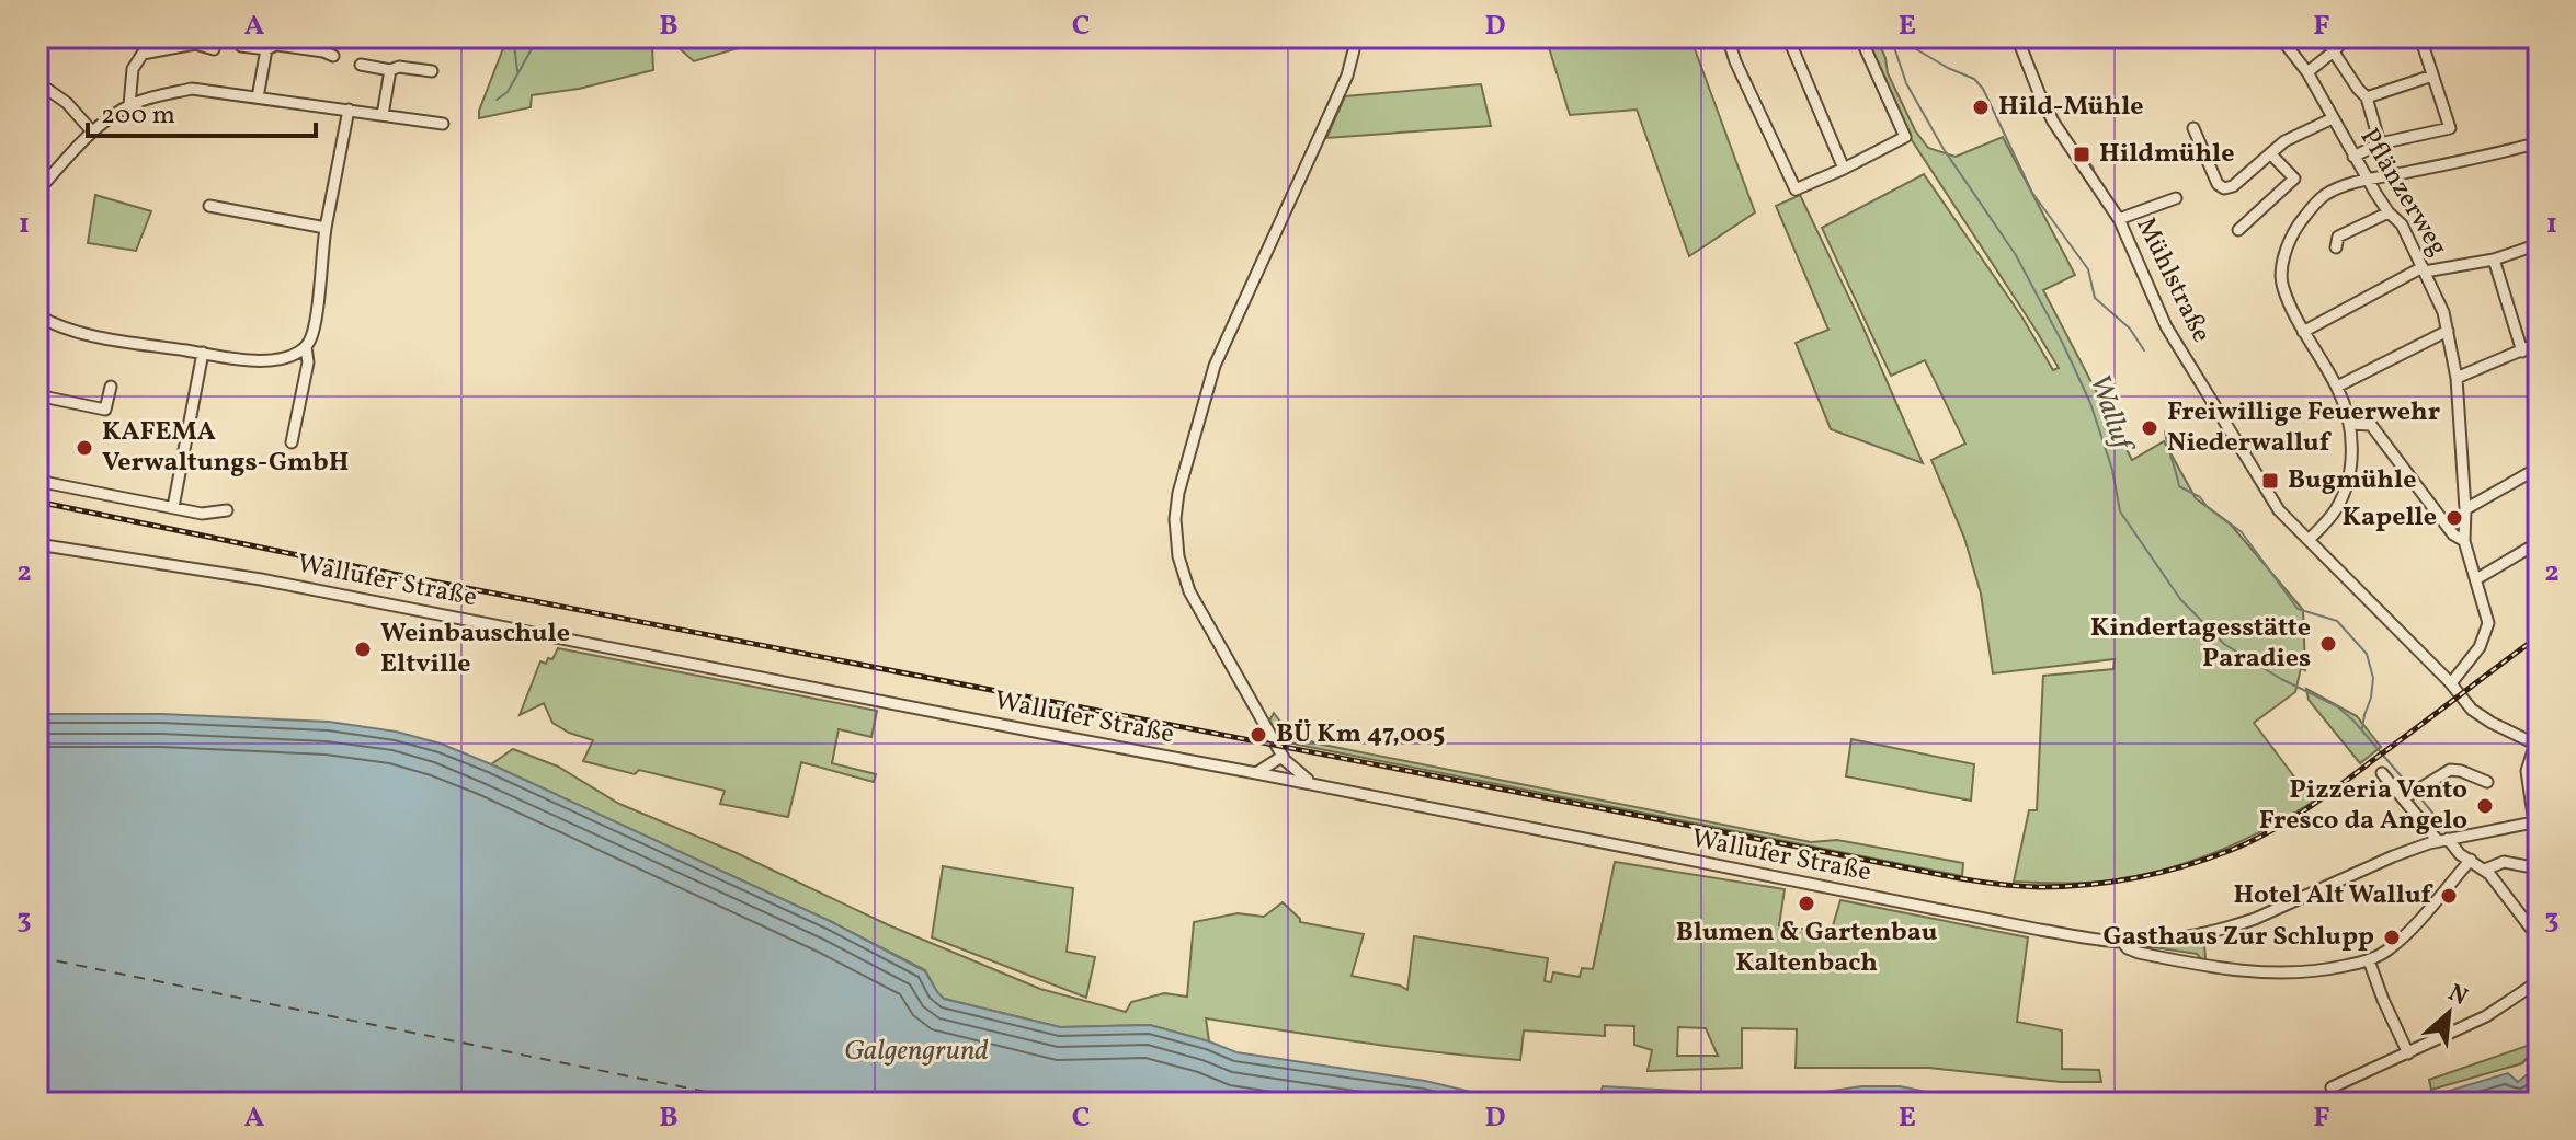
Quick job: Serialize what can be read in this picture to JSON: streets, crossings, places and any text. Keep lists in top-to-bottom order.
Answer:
{
  "streets": {
    "street": ["Pflänzerweg", "Mühlstraße", "Wallufer Straße"]
  },
  "crossings": [
    ["Pflänzerweg", "Mühlstraße"]
  ],
  "water": ["Walluf", "Galgengrund"],
  "places": {
    "other": [
      "Hild-Mühle",
      "Freiwillige Feuerwehr Niederwalluf",
      "KAFEMA Verwaltungs-GmbH",
      "Kapelle",
      "Kindertagesstätte Paradies",
      "Weinbauschule Eltville",
      "BÜ Km 47,005",
      "Pizzeria Vento Fresco da Angelo",
      "Hotel Alt Walluf",
      "Blumen & Gartenbau Kaltenbach",
      "Gasthaus Zur Schlupp"
    ],
    "transit": ["Hildmühle", "Bugmühle"]
  },
  "scale_bar": "200 m",
  "north": "top right",
  "grid": {
    "columns": [
      "A",
      "B",
      "C",
      "D",
      "E",
      "F"
    ],
    "rows": ["1", "2", "3"]
  }
}
